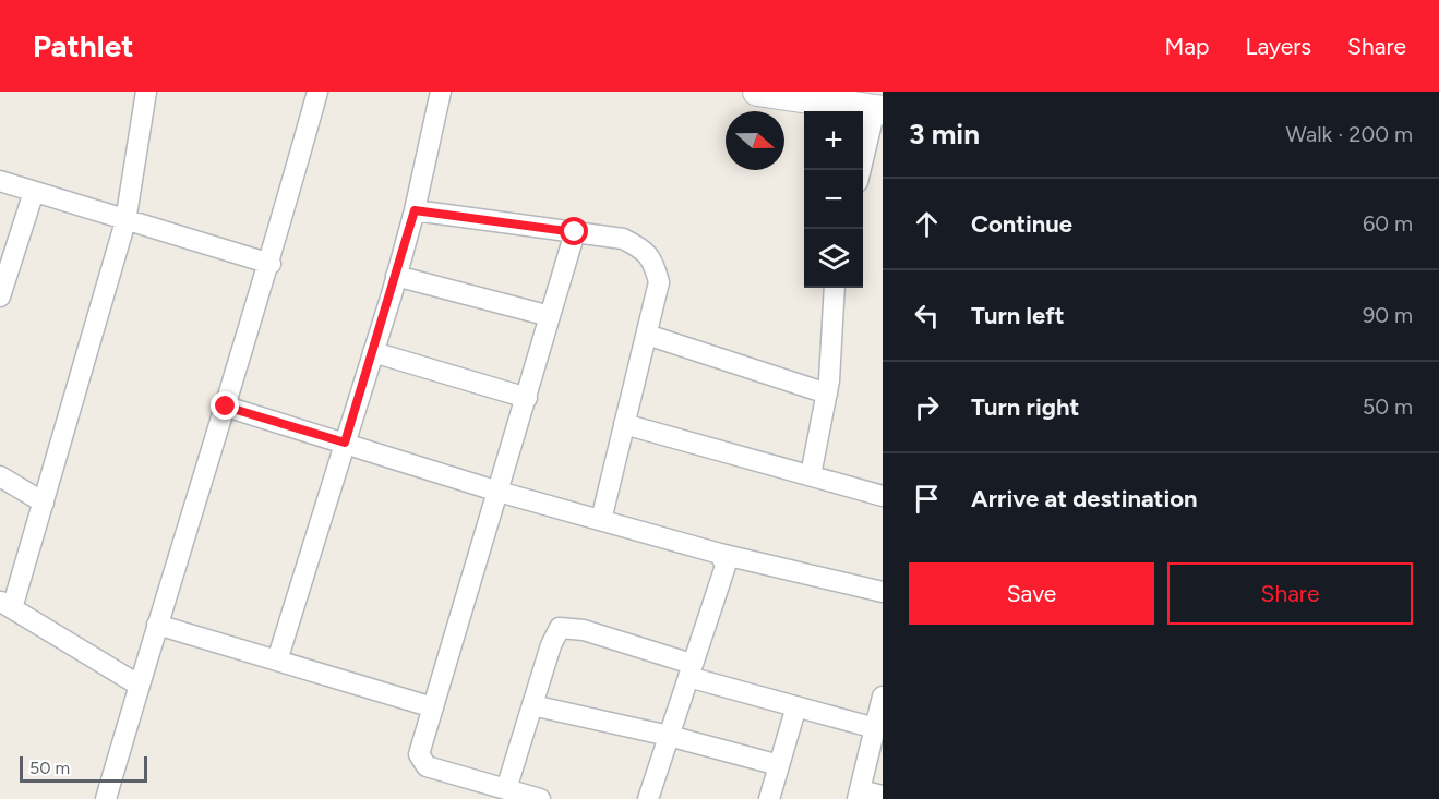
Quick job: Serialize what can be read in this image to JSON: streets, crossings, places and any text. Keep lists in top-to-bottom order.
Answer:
{
  "scale_bar": "50 m",
  "north": "right",
  "page": {
    "header": "Pathlet",
    "nav": ["Map", "Layers", "Share"],
    "heading": ["3 min", "Walk · 200 m"],
    "map_buttons": ["+", "−"],
    "list": [
      ["Continue", "60 m"],
      ["Turn left", "90 m"],
      ["Turn right", "50 m"],
      "Arrive at destination"
    ],
    "buttons": ["Save", "Share"],
    "scale": "50 m"
  }
}
